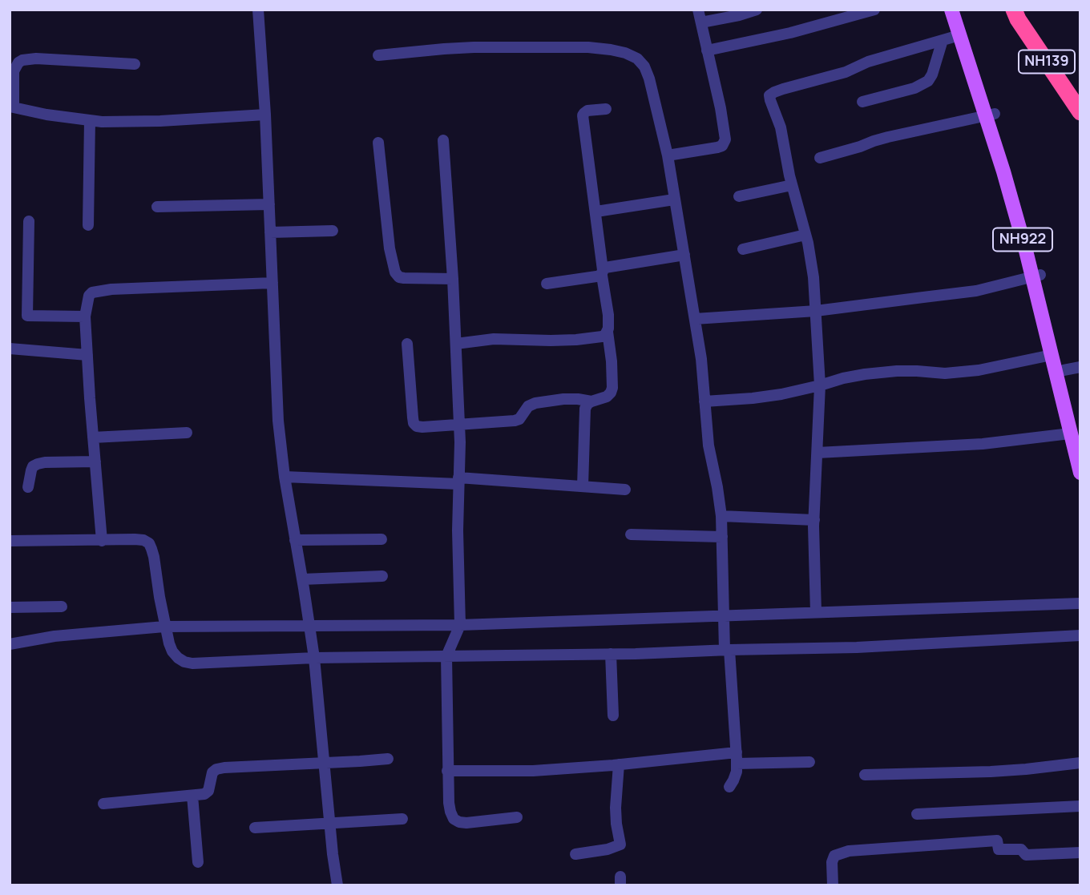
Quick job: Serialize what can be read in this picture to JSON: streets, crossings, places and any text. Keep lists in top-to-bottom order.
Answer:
{
  "streets": {
    "highway": ["NH139"]
  }
}
